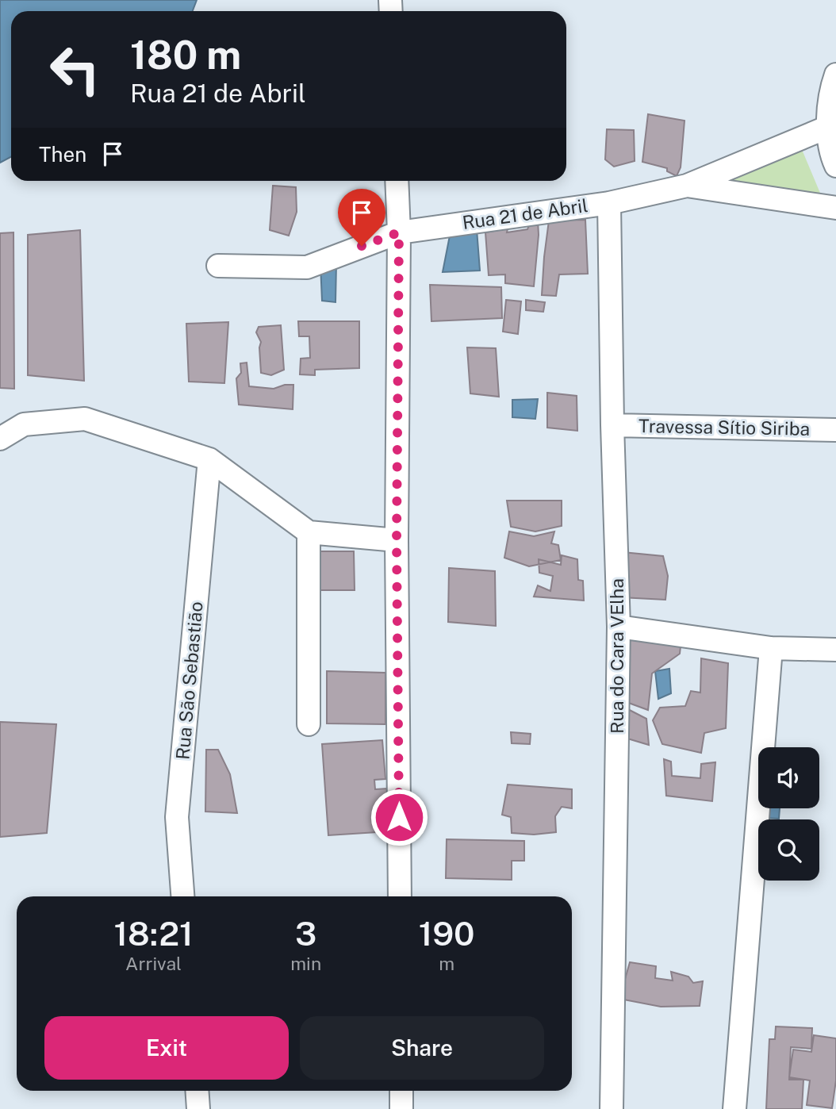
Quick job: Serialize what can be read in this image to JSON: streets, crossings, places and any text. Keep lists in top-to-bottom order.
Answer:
{
  "streets": {
    "street": [
      "Rua 21 de Abril",
      "Travessa Sítio Siriba",
      "Rua do Cara VElha",
      "Rua São Sebastião"
    ]
  },
  "crossings": [
    ["Rua 21 de Abril", "Rua do Cara VElha"],
    ["Travessa Sítio Siriba", "Rua do Cara VElha"]
  ],
  "page": {
    "turn": ["180 m", "Rua 21 de Abril"],
    "then": "Then",
    "eta": [
      "18:21",
      "Arrival",
      "3",
      "min",
      "190",
      "m"
    ],
    "buttons": ["Exit", "Share"]
  }
}
